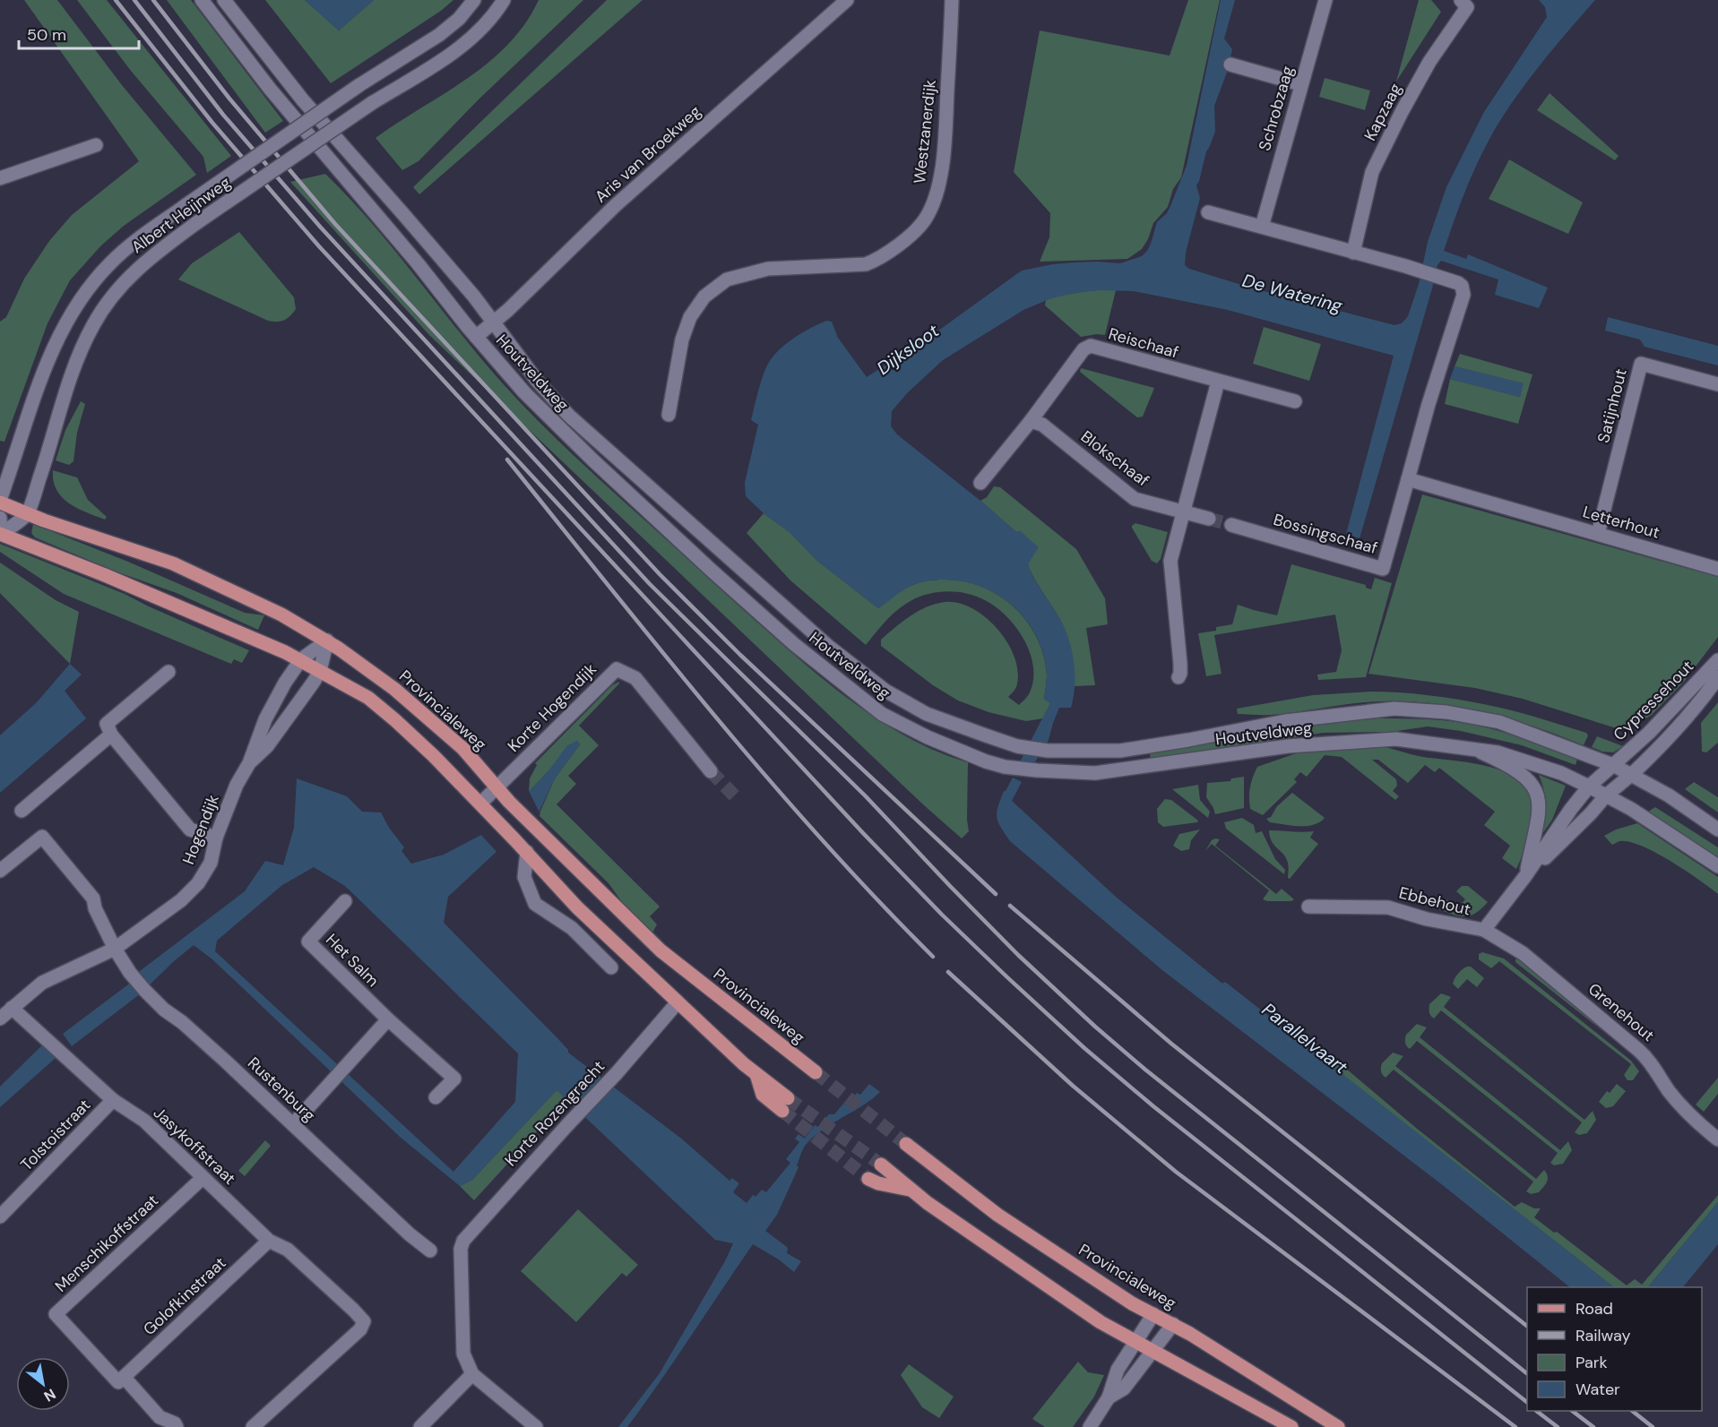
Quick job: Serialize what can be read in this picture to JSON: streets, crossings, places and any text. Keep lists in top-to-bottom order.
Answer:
{
  "streets": {
    "main road": ["Provincialeweg"],
    "street": [
      "Schrobzaag",
      "Kapzaag",
      "Westzanerdijk",
      "Aris van Broekweg",
      "Albert Heijnweg",
      "Reischaaf",
      "Houtveldweg",
      "Satijnhout",
      "Blokschaaf",
      "Letterhout",
      "Bossingschaaf",
      "Cypressehout",
      "Korte Hogendijk",
      "Hogendijk",
      "Ebbehout",
      "Het Salm",
      "Grenehout",
      "Rustenburg",
      "Korte Rozengracht",
      "Tolstoistraat",
      "Jasykoffstraat",
      "Menschikoffstraat",
      "Golofkinstraat"
    ]
  },
  "crossings": [
    ["Kapzaag", "Bossingschaaf"],
    ["Aris van Broekweg", "Houtveldweg"],
    ["Albert Heijnweg", "Provincialeweg"],
    ["Reischaaf", "Blokschaaf"],
    ["Houtveldweg", "Cypressehout"],
    ["Houtveldweg", "Ebbehout"],
    ["Satijnhout", "Letterhout"],
    ["Letterhout", "Bossingschaaf"],
    ["Cypressehout", "Ebbehout"],
    ["Korte Hogendijk", "Provincialeweg"],
    ["Provincialeweg", "Hogendijk"],
    ["Hogendijk", "Rustenburg"],
    ["Hogendijk", "Jasykoffstraat"],
    ["Ebbehout", "Grenehout"],
    ["Tolstoistraat", "Jasykoffstraat"],
    ["Jasykoffstraat", "Menschikoffstraat"],
    ["Jasykoffstraat", "Golofkinstraat"],
    ["Menschikoffstraat", "Golofkinstraat"]
  ],
  "water": ["De Watering", "Dijksloot", "Parallelvaart"],
  "legend": [
    "Road",
    "Railway",
    "Park",
    "Water"
  ],
  "scale_bar": "50 m",
  "north": "bottom right"
}
